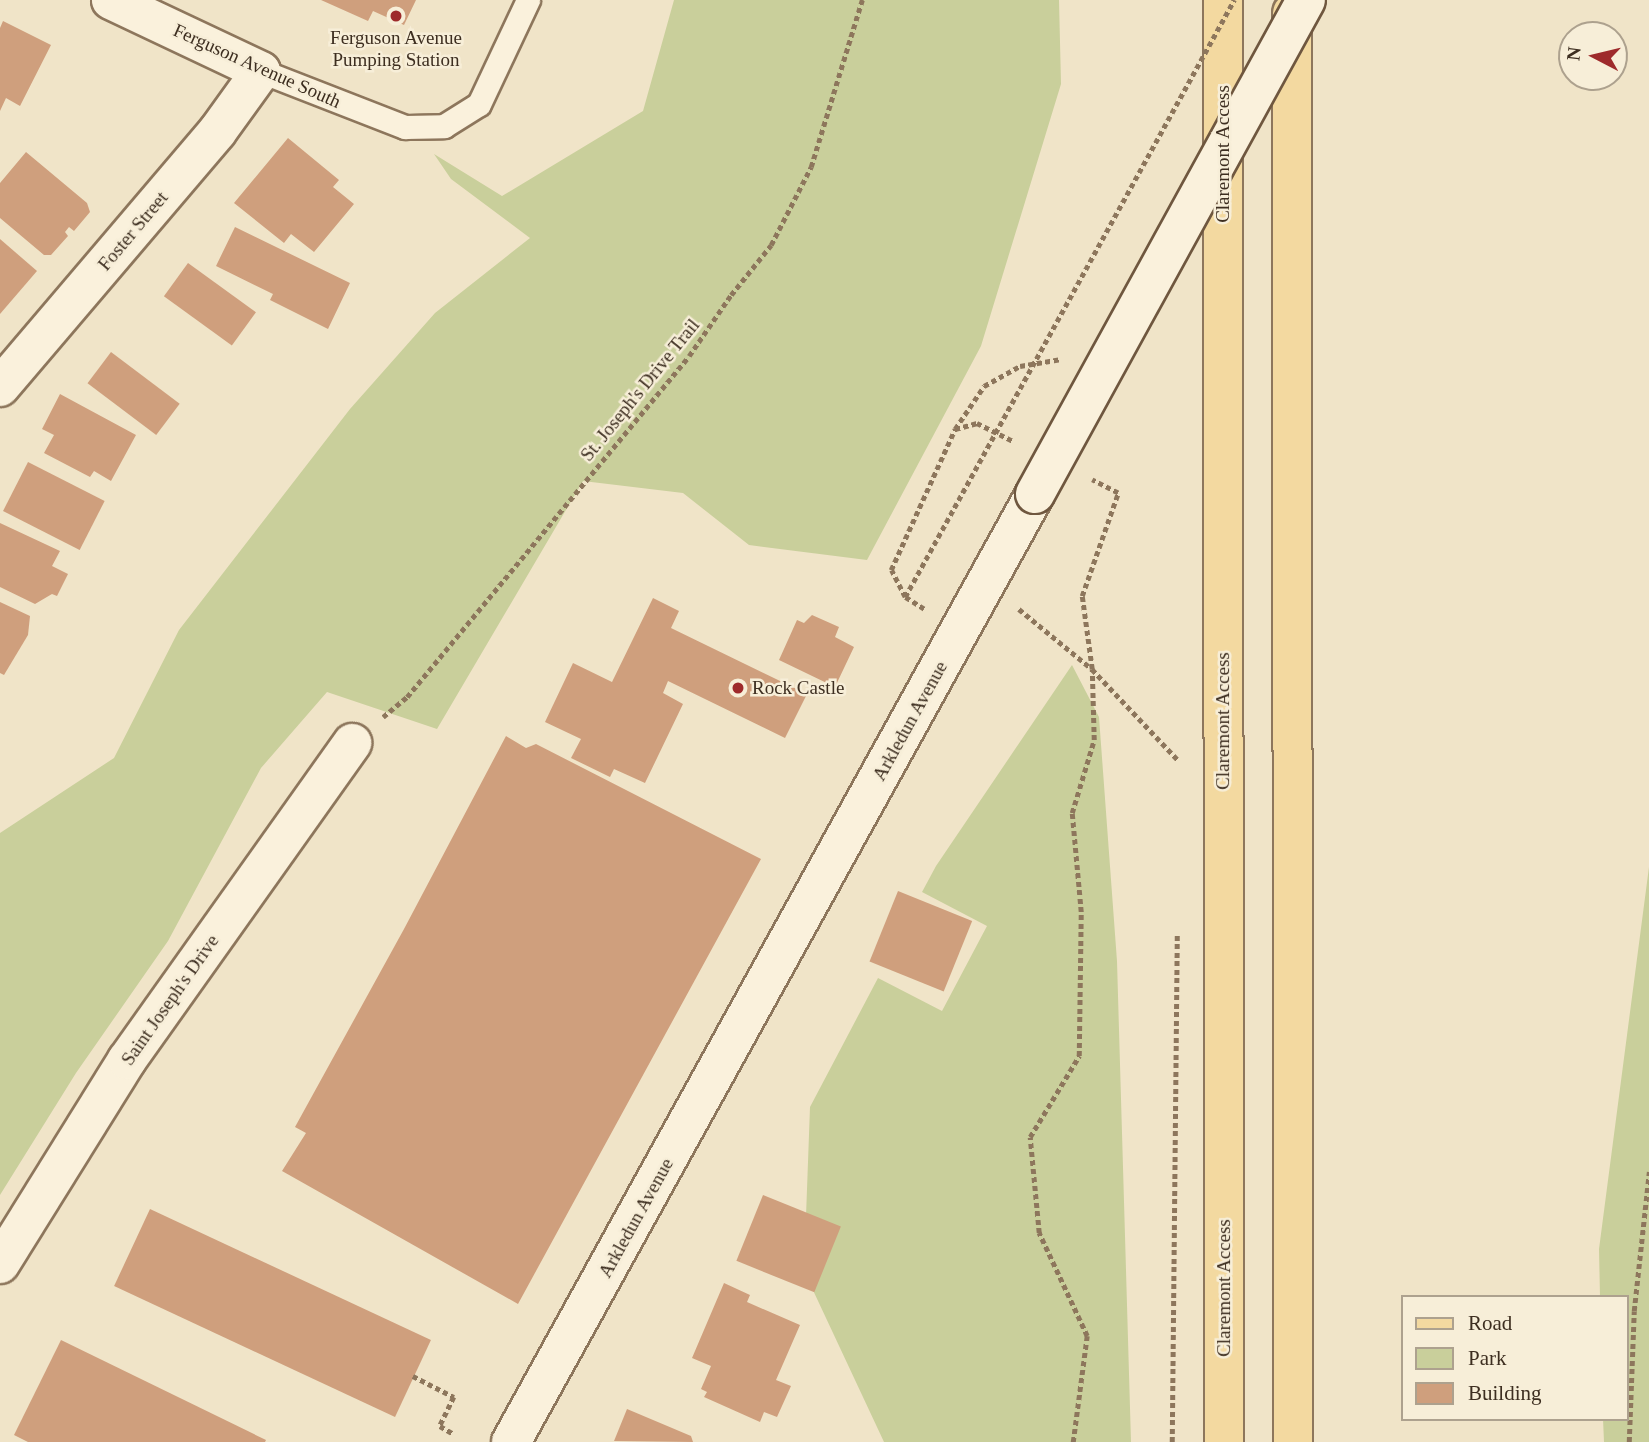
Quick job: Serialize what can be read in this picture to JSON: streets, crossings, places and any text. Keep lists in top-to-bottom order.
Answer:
{
  "streets": {
    "main road": [
      "Ferguson Avenue South",
      "Claremont Access",
      "Foster Street",
      "Arkledun Avenue",
      "Saint Joseph's Drive"
    ],
    "path": ["St. Joseph's Drive Trail"]
  },
  "crossings": [
    ["Ferguson Avenue South", "Foster Street"],
    ["St. Joseph's Drive Trail", "Saint Joseph's Drive"]
  ],
  "places": ["Ferguson Avenue Pumping Station", "Rock Castle"],
  "legend": ["Road", "Park", "Building"],
  "north": "left"
}
